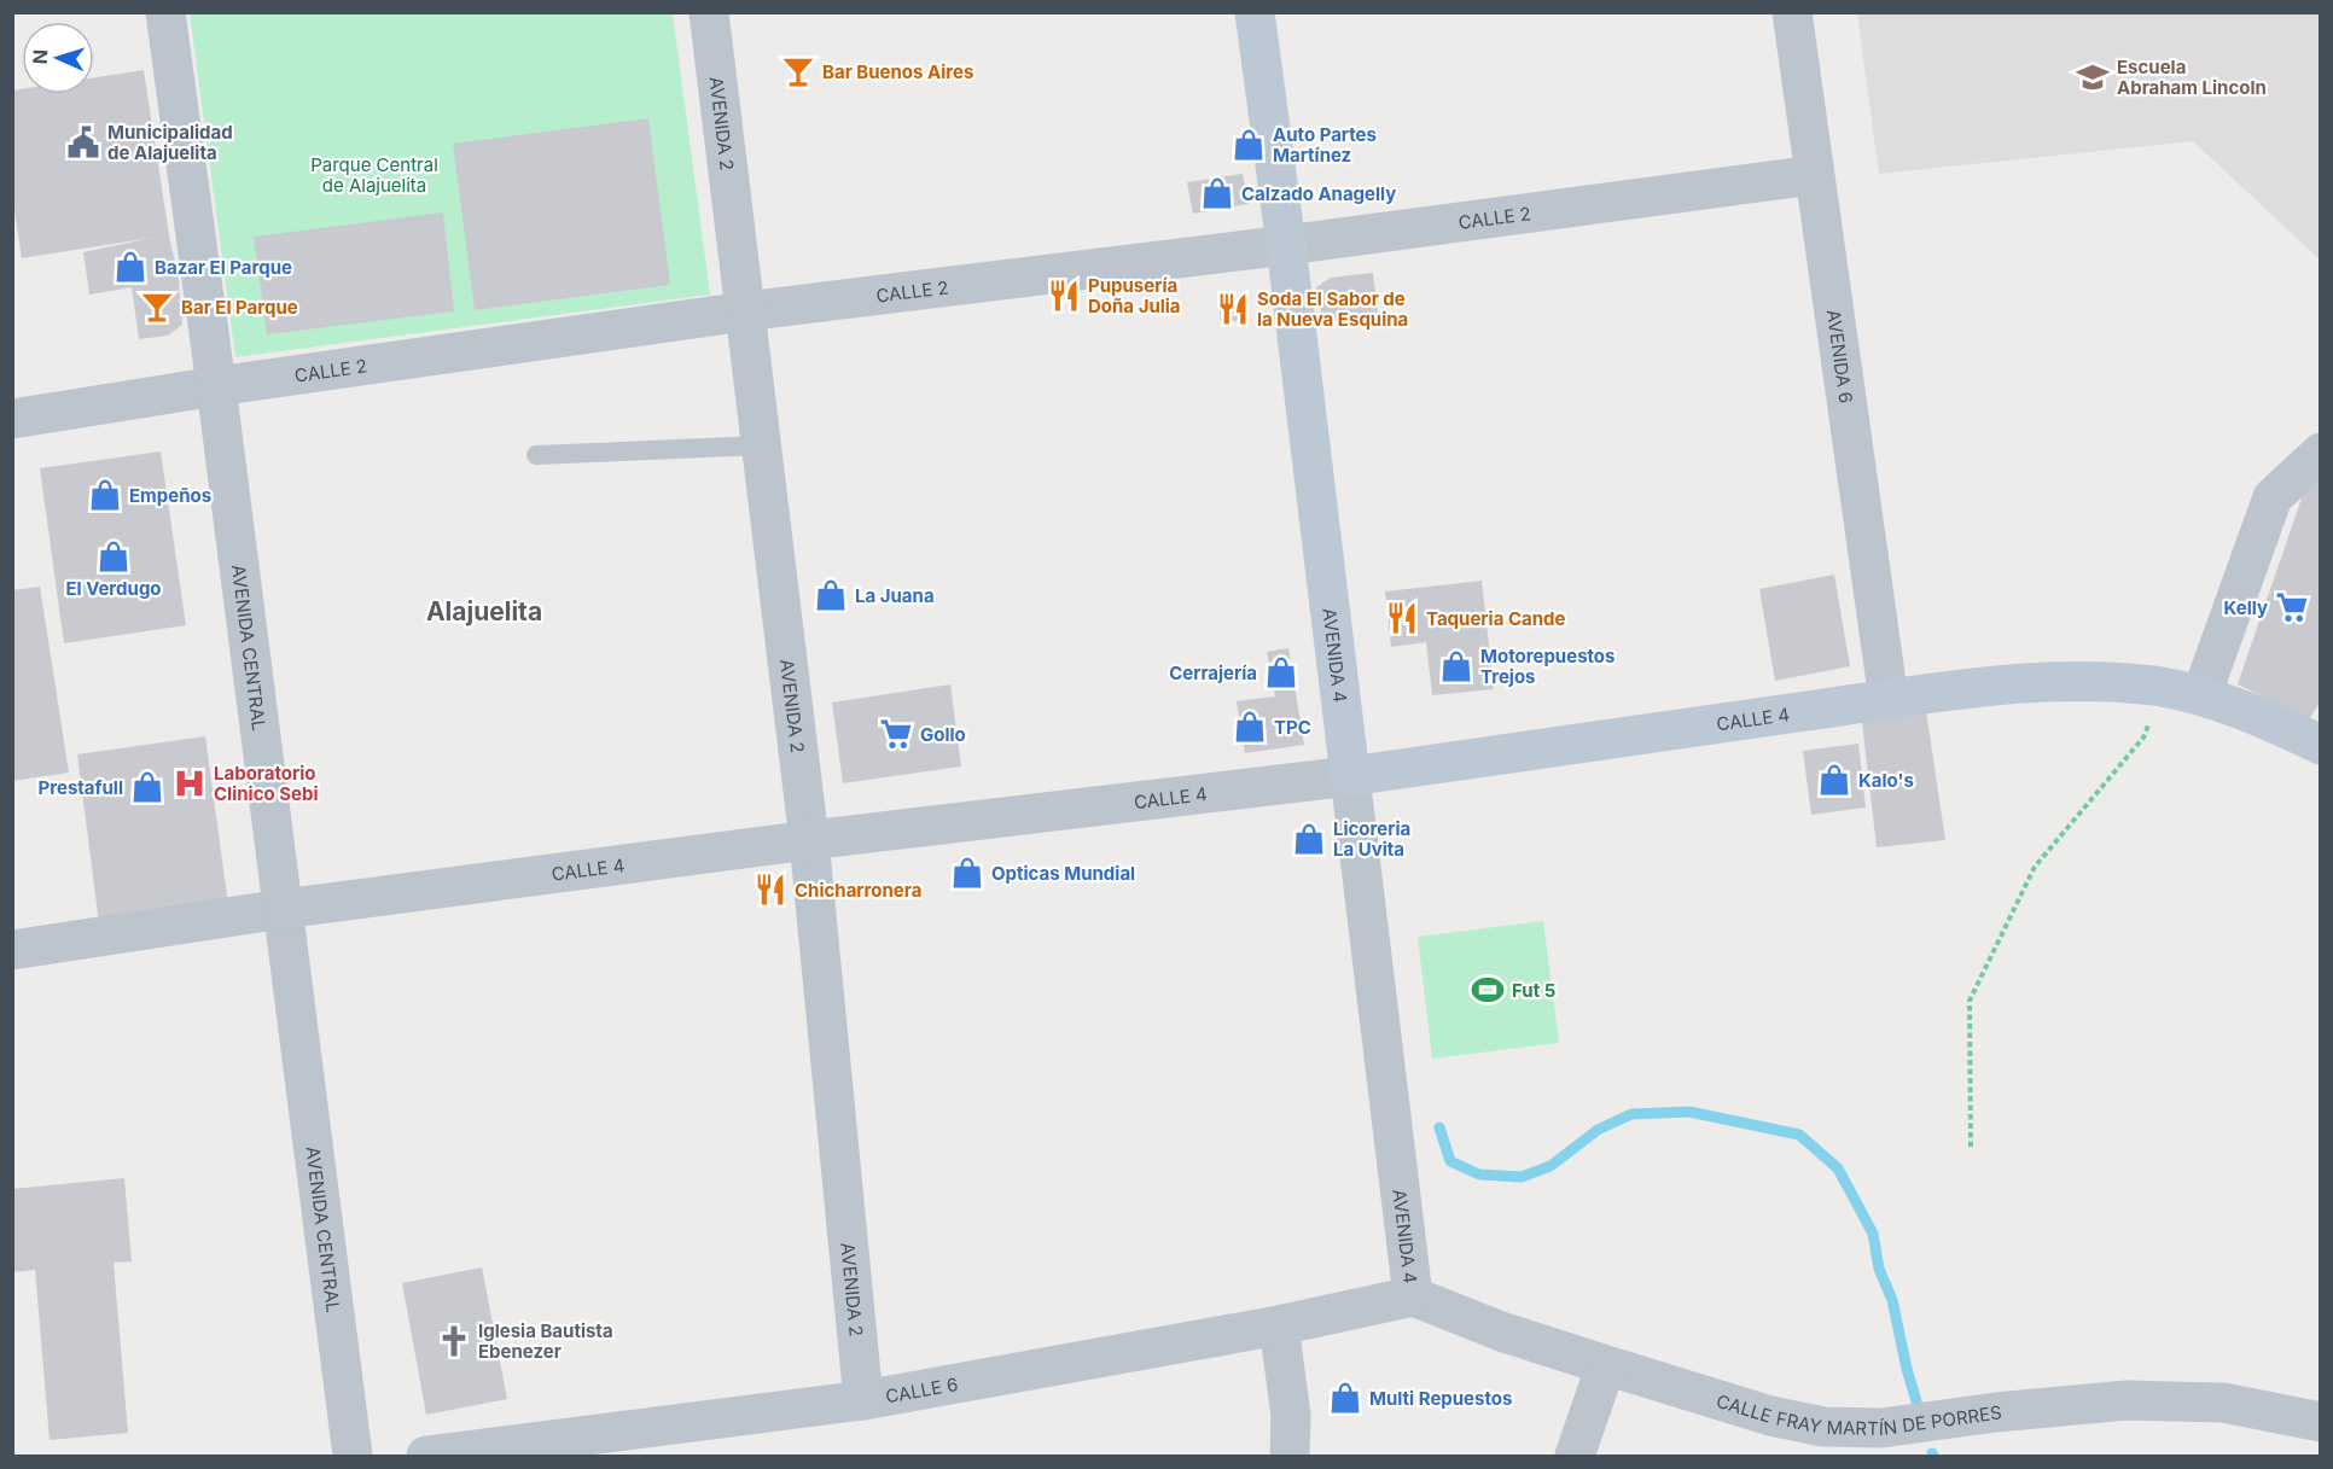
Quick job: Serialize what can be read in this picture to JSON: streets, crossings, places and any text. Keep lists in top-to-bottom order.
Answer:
{
  "streets": {
    "main road": ["AVENIDA 4", "CALLE 4"],
    "street": [
      "AVENIDA 2",
      "CALLE 2",
      "AVENIDA 6",
      "AVENIDA CENTRAL",
      "CALLE 6",
      "CALLE FRAY MARTÍN DE PORRES"
    ]
  },
  "crossings": [
    ["AVENIDA 2", "CALLE 2"],
    ["AVENIDA 2", "CALLE 4"],
    ["AVENIDA 2", "CALLE 6"],
    ["CALLE 2", "AVENIDA 6"],
    ["CALLE 2", "AVENIDA CENTRAL"],
    ["CALLE 2", "AVENIDA 4"],
    ["AVENIDA 6", "CALLE 4"],
    ["AVENIDA CENTRAL", "CALLE 4"],
    ["AVENIDA 4", "CALLE 4"],
    ["AVENIDA 4", "CALLE 6"],
    ["AVENIDA 4", "CALLE FRAY MARTÍN DE PORRES"],
    ["CALLE 6", "CALLE FRAY MARTÍN DE PORRES"]
  ],
  "districts": ["Alajuelita"],
  "parks": ["Parque Central de Alajuelita"],
  "places": {
    "bar": ["Bar Buenos Aires", "Bar El Parque"],
    "school or university": ["Escuela Abraham Lincoln"],
    "public building": ["Municipalidad de Alajuelita"],
    "shop": [
      "Auto Partes Martínez",
      "Calzado Anagelly",
      "Bazar El Parque",
      "Empeños",
      "El Verdugo",
      "La Juana",
      "Motorepuestos Trejos",
      "Cerrajería",
      "TPC",
      "Kalo's",
      "Prestafull",
      "Licoreria La Uvita",
      "Opticas Mundial",
      "Multi Repuestos"
    ],
    "restaurant": [
      "Pupusería Doña Julia",
      "Soda El Sabor de la Nueva Esquina",
      "Taqueria Cande",
      "Chicharronera"
    ],
    "supermarket": ["Kelly", "Gollo"],
    "hospital": ["Laboratorio Clinico Sebi"],
    "sports": ["Fut 5"],
    "church": ["Iglesia Bautista Ebenezer"]
  },
  "north": "left"
}
